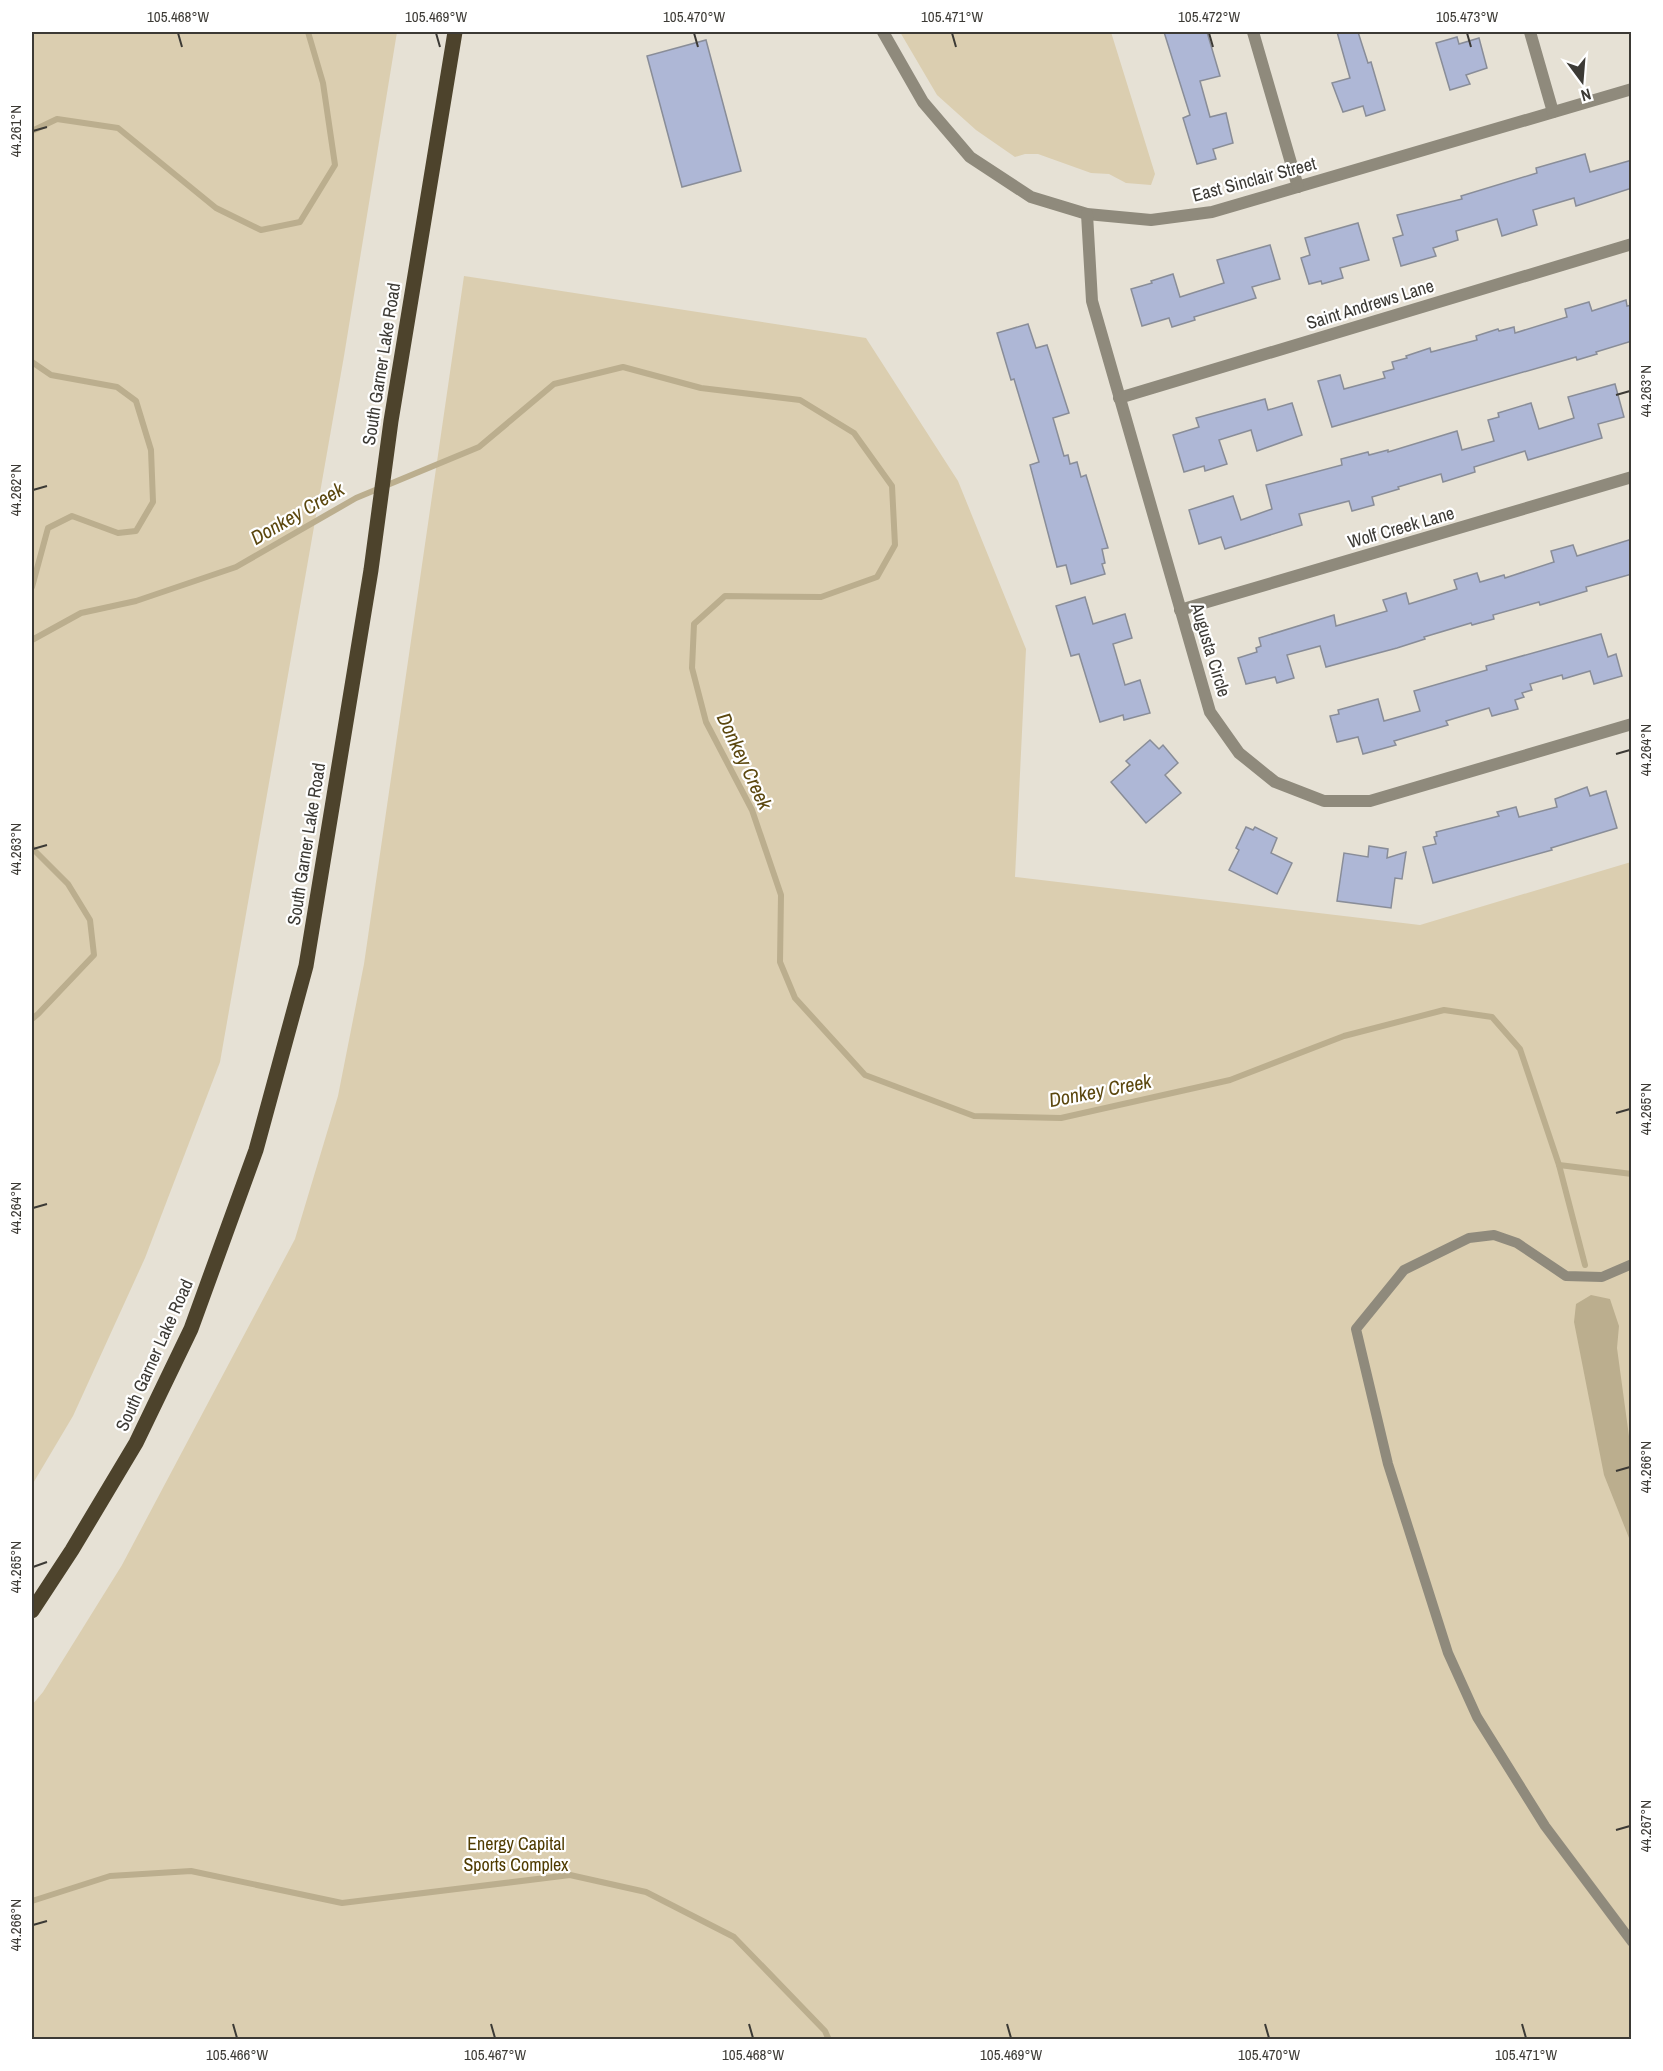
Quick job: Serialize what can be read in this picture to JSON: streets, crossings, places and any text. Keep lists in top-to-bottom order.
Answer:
{
  "streets": {
    "main road": ["South Garner Lake Road"],
    "street": [
      "East Sinclair Street",
      "Saint Andrews Lane",
      "Wolf Creek Lane",
      "Augusta Circle"
    ]
  },
  "crossings": [
    ["East Sinclair Street", "Augusta Circle"],
    ["Saint Andrews Lane", "Augusta Circle"],
    ["Wolf Creek Lane", "Augusta Circle"]
  ],
  "water": ["Donkey Creek"],
  "parks": ["Energy Capital Sports Complex"],
  "north": "bottom",
  "coordinates": [
    "105.468°W",
    "105.469°W",
    "105.470°W",
    "105.471°W",
    "105.472°W",
    "105.473°W",
    "44.261°N",
    "44.263°N",
    "44.262°N",
    "44.264°N",
    "44.265°N",
    "44.266°N",
    "44.267°N",
    "105.466°W",
    "105.467°W"
  ]
}
